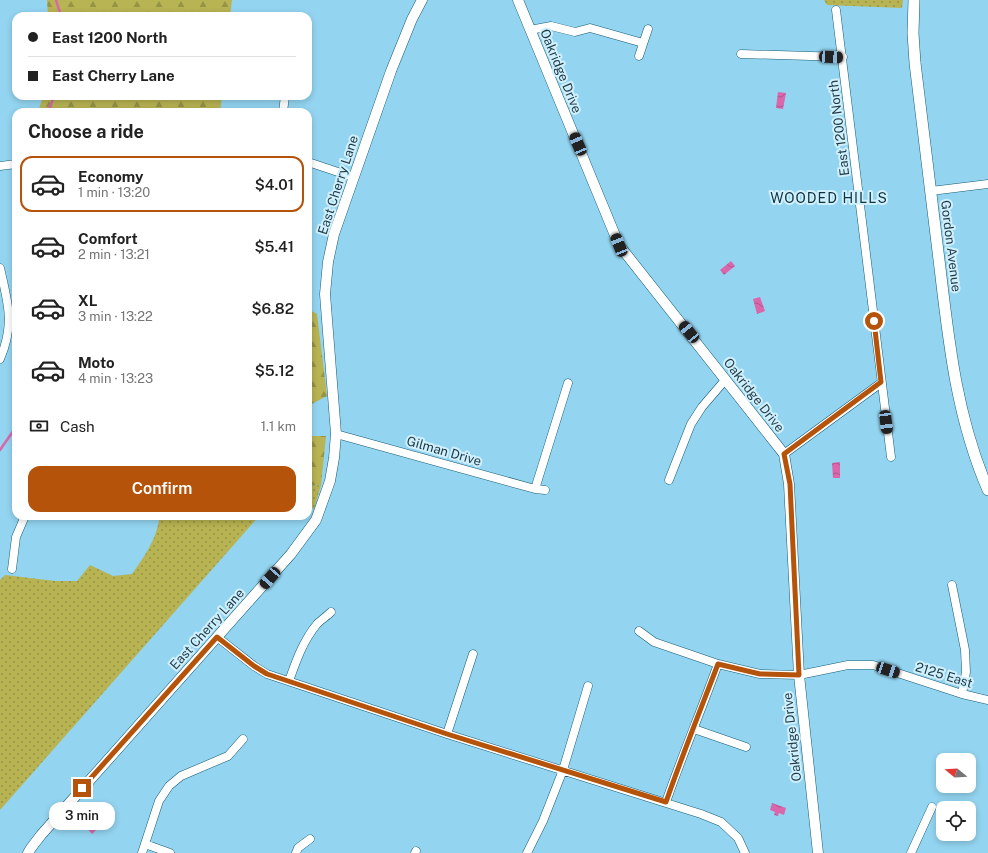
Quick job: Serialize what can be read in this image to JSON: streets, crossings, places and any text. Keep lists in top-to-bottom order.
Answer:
{
  "streets": {
    "main road": ["Gordon Avenue"],
    "street": [
      "Oakridge Drive",
      "East 1200 North",
      "East Cherry Lane",
      "Gilman Drive",
      "2125 East"
    ]
  },
  "crossings": [
    ["Oakridge Drive", "2125 East"],
    ["East Cherry Lane", "Gilman Drive"]
  ],
  "districts": ["WOODED HILLS"],
  "north": "left",
  "page": {
    "banner": ["East 1200 North", "East Cherry Lane"],
    "heading": "Choose a ride",
    "list": [
      {
        "name": "Economy",
        "note": "1 min · 13:20",
        "value": "$4.01"
      },
      {
        "name": "Comfort",
        "note": "2 min · 13:21",
        "value": "$5.41"
      },
      {
        "name": "XL",
        "note": "3 min · 13:22",
        "value": "$6.82"
      },
      {
        "name": "Moto",
        "note": "4 min · 13:23",
        "value": "$5.12"
      }
    ],
    "pay": ["Cash", "1.1 km"],
    "buttons": "Confirm",
    "bubble": "3 min"
  }
}
